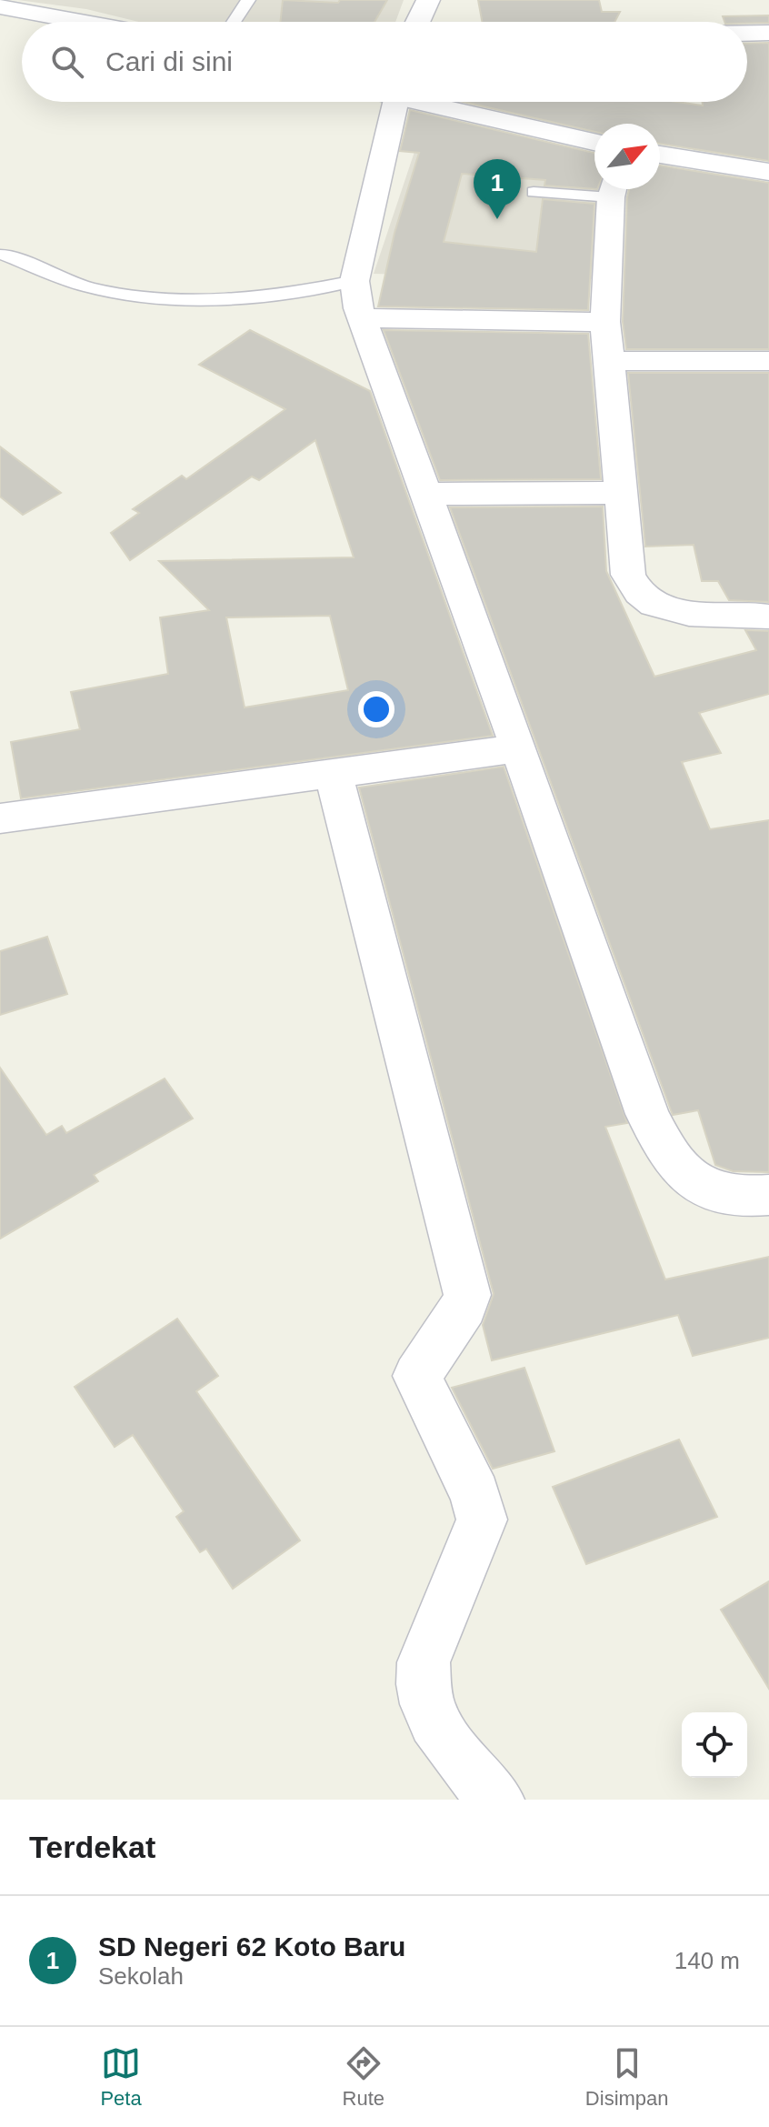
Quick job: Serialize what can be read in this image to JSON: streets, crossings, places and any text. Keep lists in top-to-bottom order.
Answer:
{
  "north": "top right",
  "page": {
    "search": "Cari di sini",
    "pins": "1",
    "heading": "Terdekat",
    "list": [
      {
        "mark": "1",
        "name": "SD Negeri 62 Koto Baru",
        "note": "Sekolah",
        "value": "140 m"
      }
    ],
    "nav": ["Peta", "Rute", "Disimpan"]
  }
}
